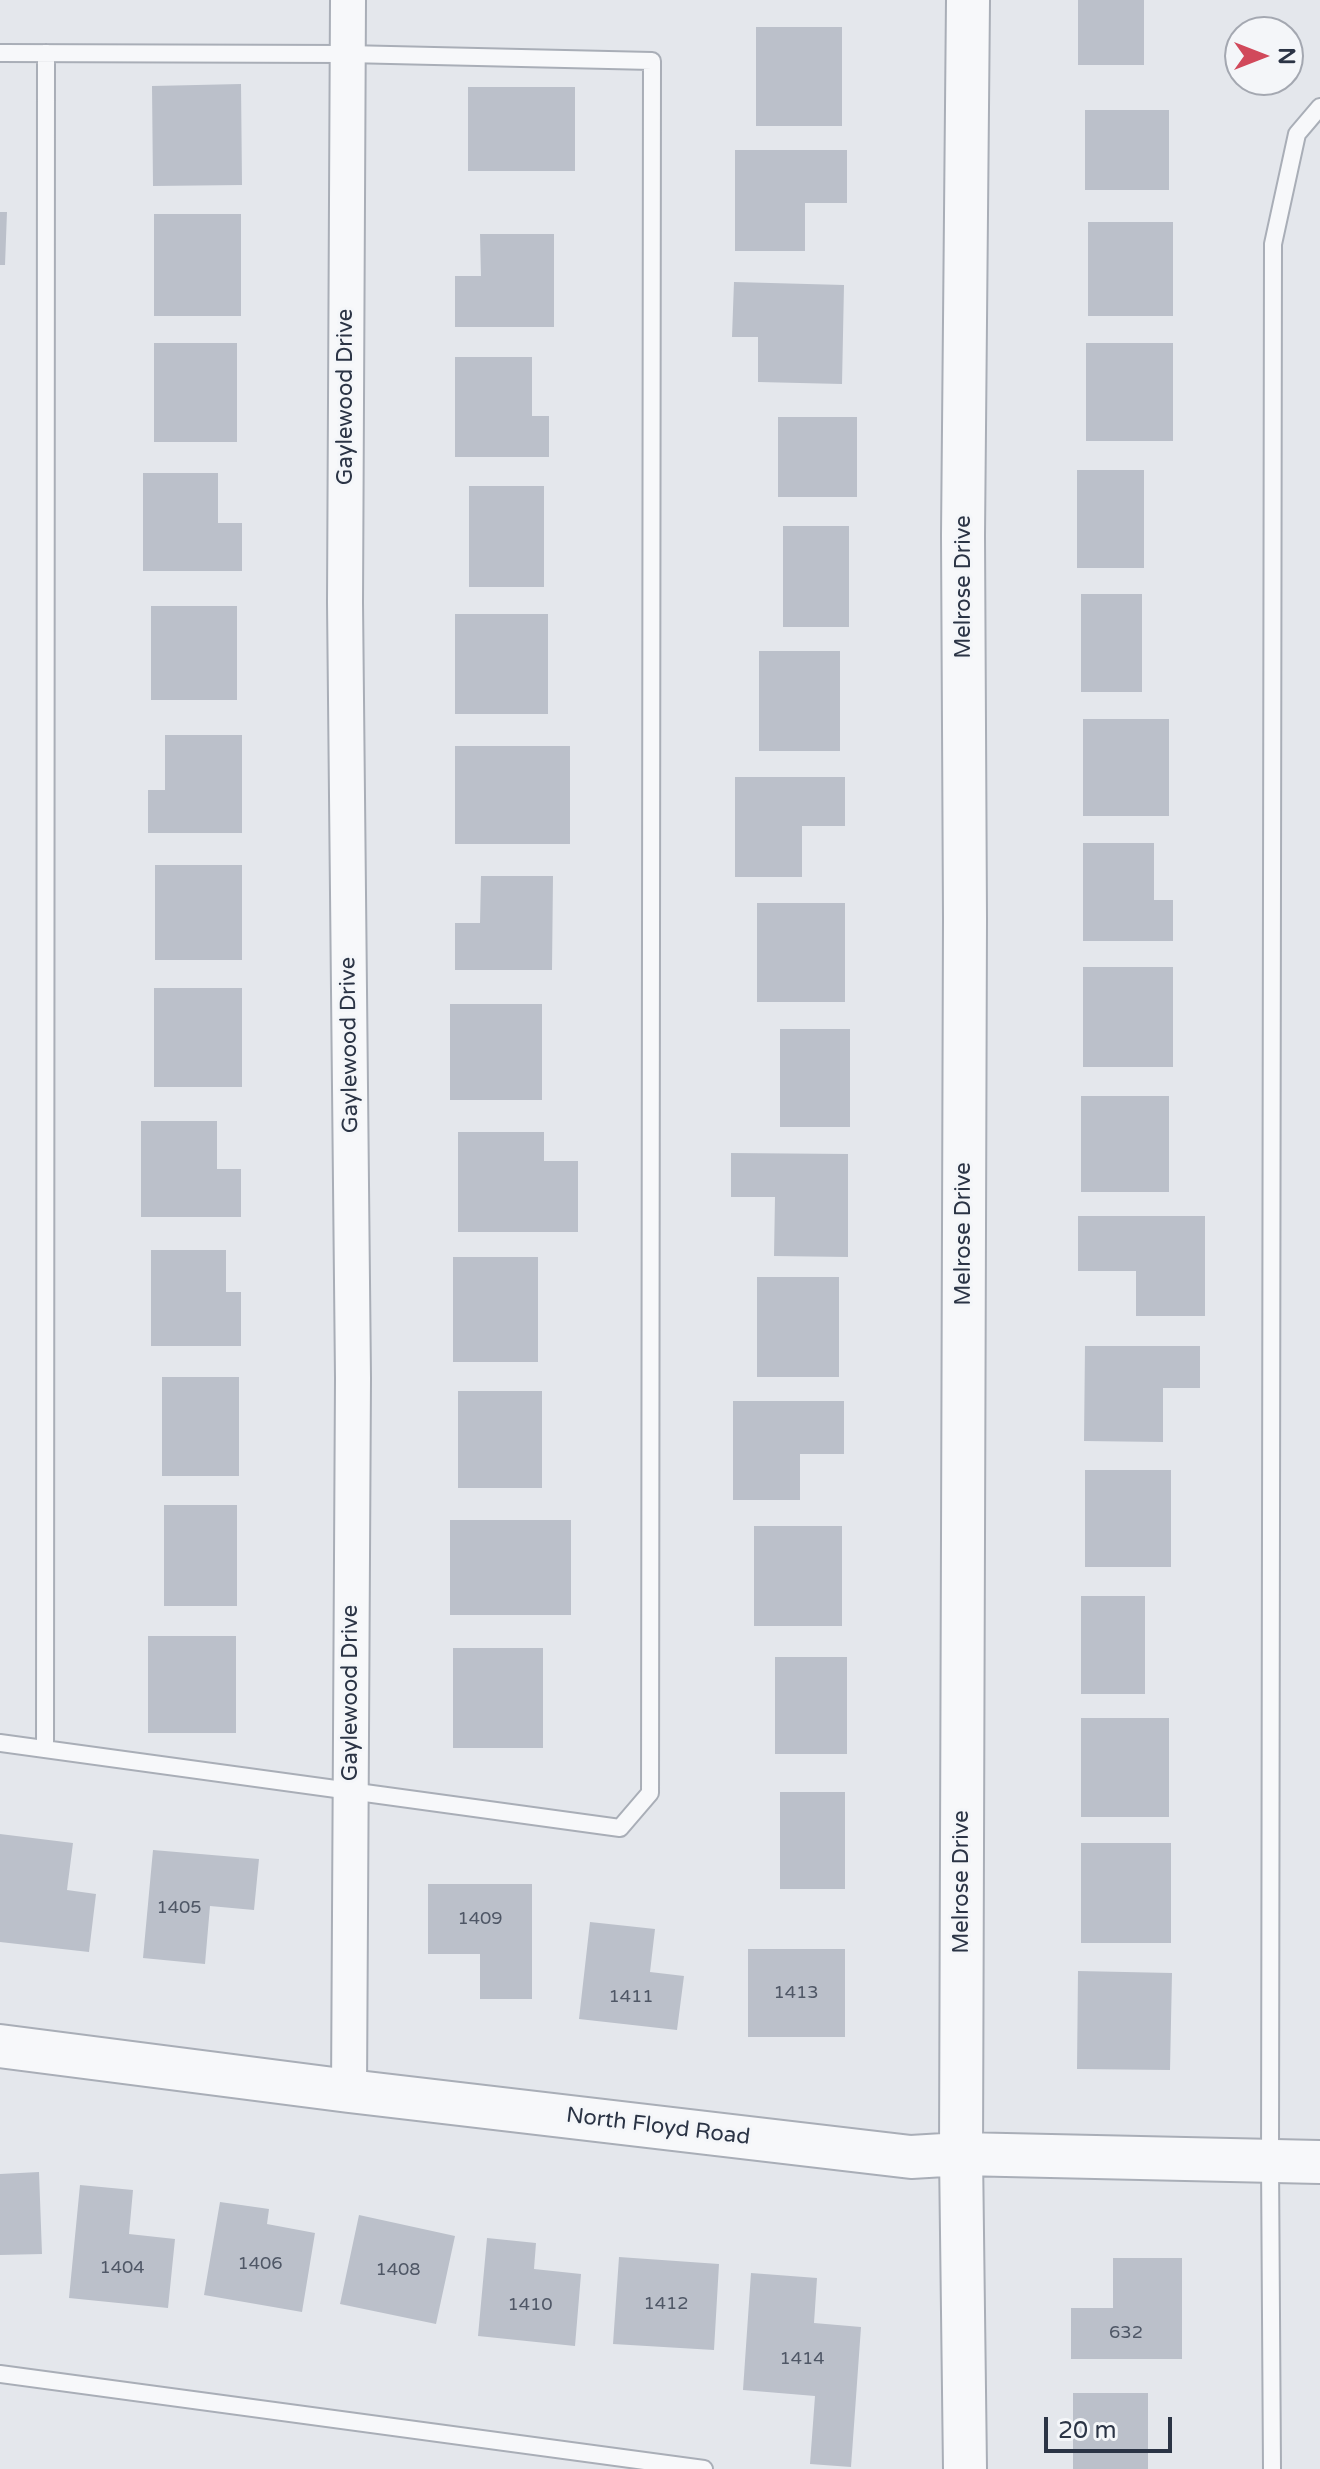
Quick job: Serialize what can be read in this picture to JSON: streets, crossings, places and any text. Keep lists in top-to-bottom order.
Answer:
{
  "streets": {
    "street": ["Gaylewood Drive", "Melrose Drive", "North Floyd Road"]
  },
  "crossings": [
    ["Gaylewood Drive", "North Floyd Road"],
    ["Melrose Drive", "North Floyd Road"]
  ],
  "house_numbers": [
    "1405",
    "1409",
    "1413",
    "1411",
    "1406",
    "1404",
    "1408",
    "1412",
    "1410",
    "632",
    "1414"
  ],
  "scale_bar": "20 m",
  "north": "right"
}
